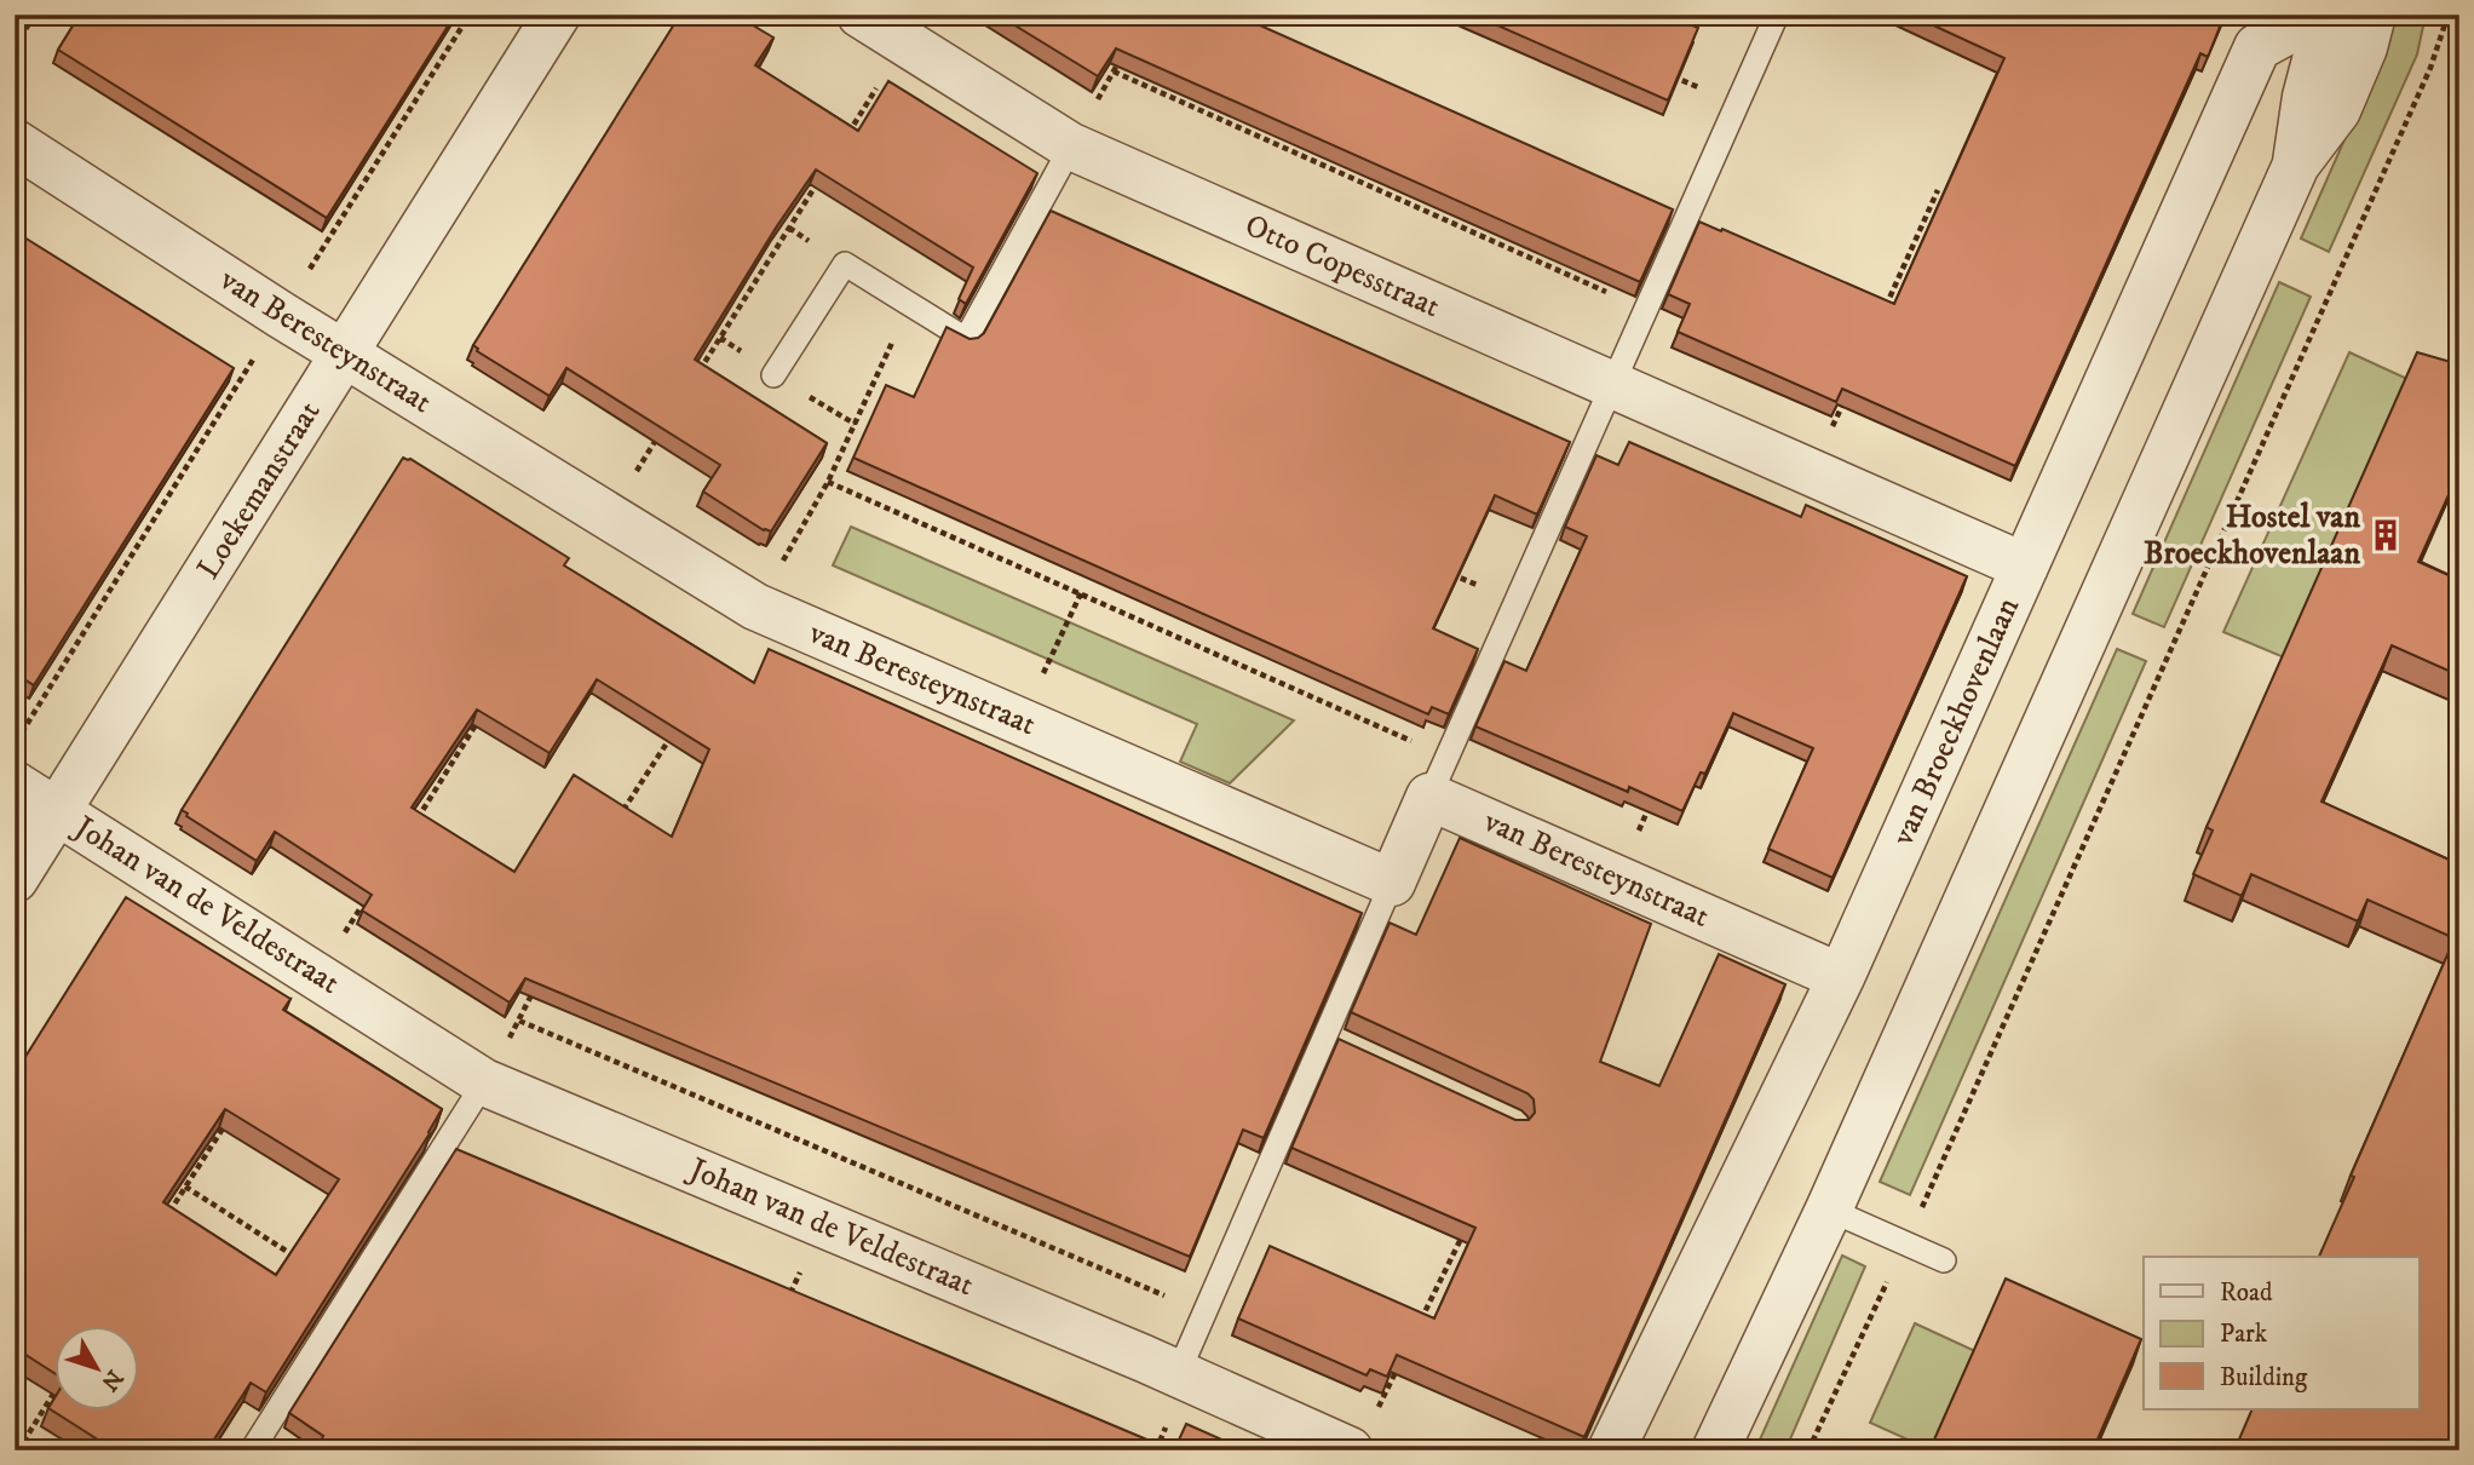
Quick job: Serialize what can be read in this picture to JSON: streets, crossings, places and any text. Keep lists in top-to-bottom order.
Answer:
{
  "streets": {
    "street": [
      "Otto Copesstraat",
      "van Beresteynstraat",
      "Loekemanstraat",
      "van Broeckhovenlaan",
      "Johan van de Veldestraat"
    ]
  },
  "crossings": [
    ["Otto Copesstraat", "van Broeckhovenlaan"],
    ["van Beresteynstraat", "Loekemanstraat"],
    ["van Beresteynstraat", "van Broeckhovenlaan"],
    ["Loekemanstraat", "Johan van de Veldestraat"]
  ],
  "places": {
    "building": ["Hostel van Broeckhovenlaan"]
  },
  "legend": ["Road", "Park", "Building"],
  "north": "bottom right"
}
